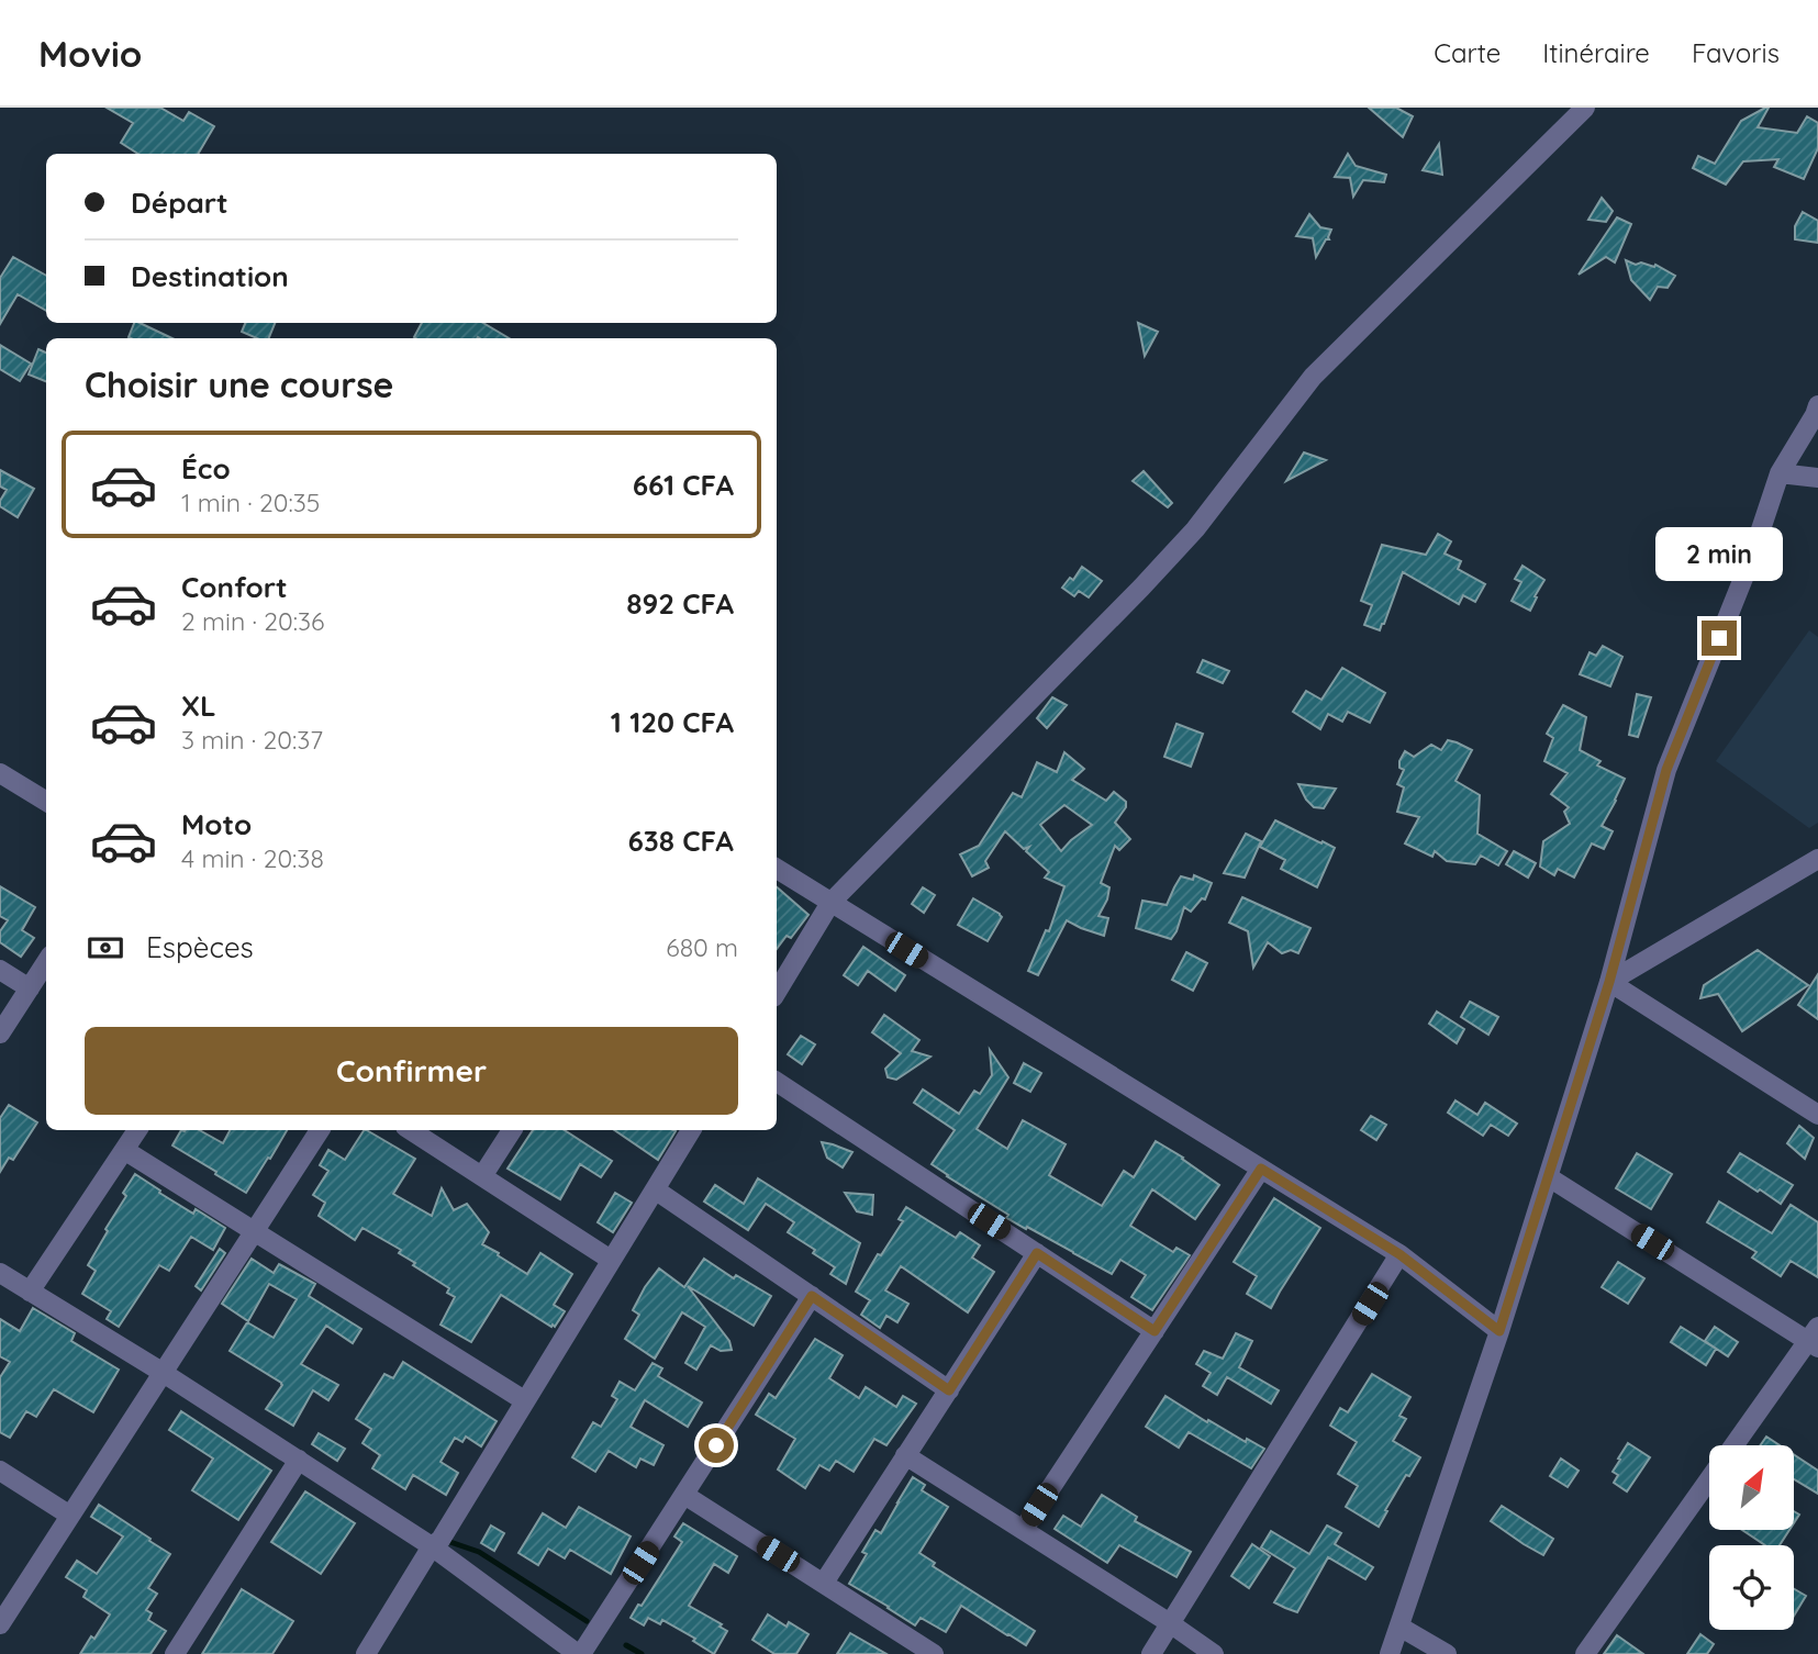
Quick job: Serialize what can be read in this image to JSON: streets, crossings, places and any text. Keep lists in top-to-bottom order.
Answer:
{
  "north": "top right",
  "page": {
    "header": "Movio",
    "nav": ["Carte", "Itinéraire", "Favoris"],
    "banner": ["Départ", "Destination"],
    "heading": "Choisir une course",
    "list": [
      {
        "name": "Éco",
        "note": "1 min · 20:35",
        "value": "661 CFA"
      },
      {
        "name": "Confort",
        "note": "2 min · 20:36",
        "value": "892 CFA"
      },
      {
        "name": "XL",
        "note": "3 min · 20:37",
        "value": "1 120 CFA"
      },
      {
        "name": "Moto",
        "note": "4 min · 20:38",
        "value": "638 CFA"
      }
    ],
    "bubble": "2 min",
    "pay": ["Espèces", "680 m"],
    "buttons": "Confirmer"
  }
}
